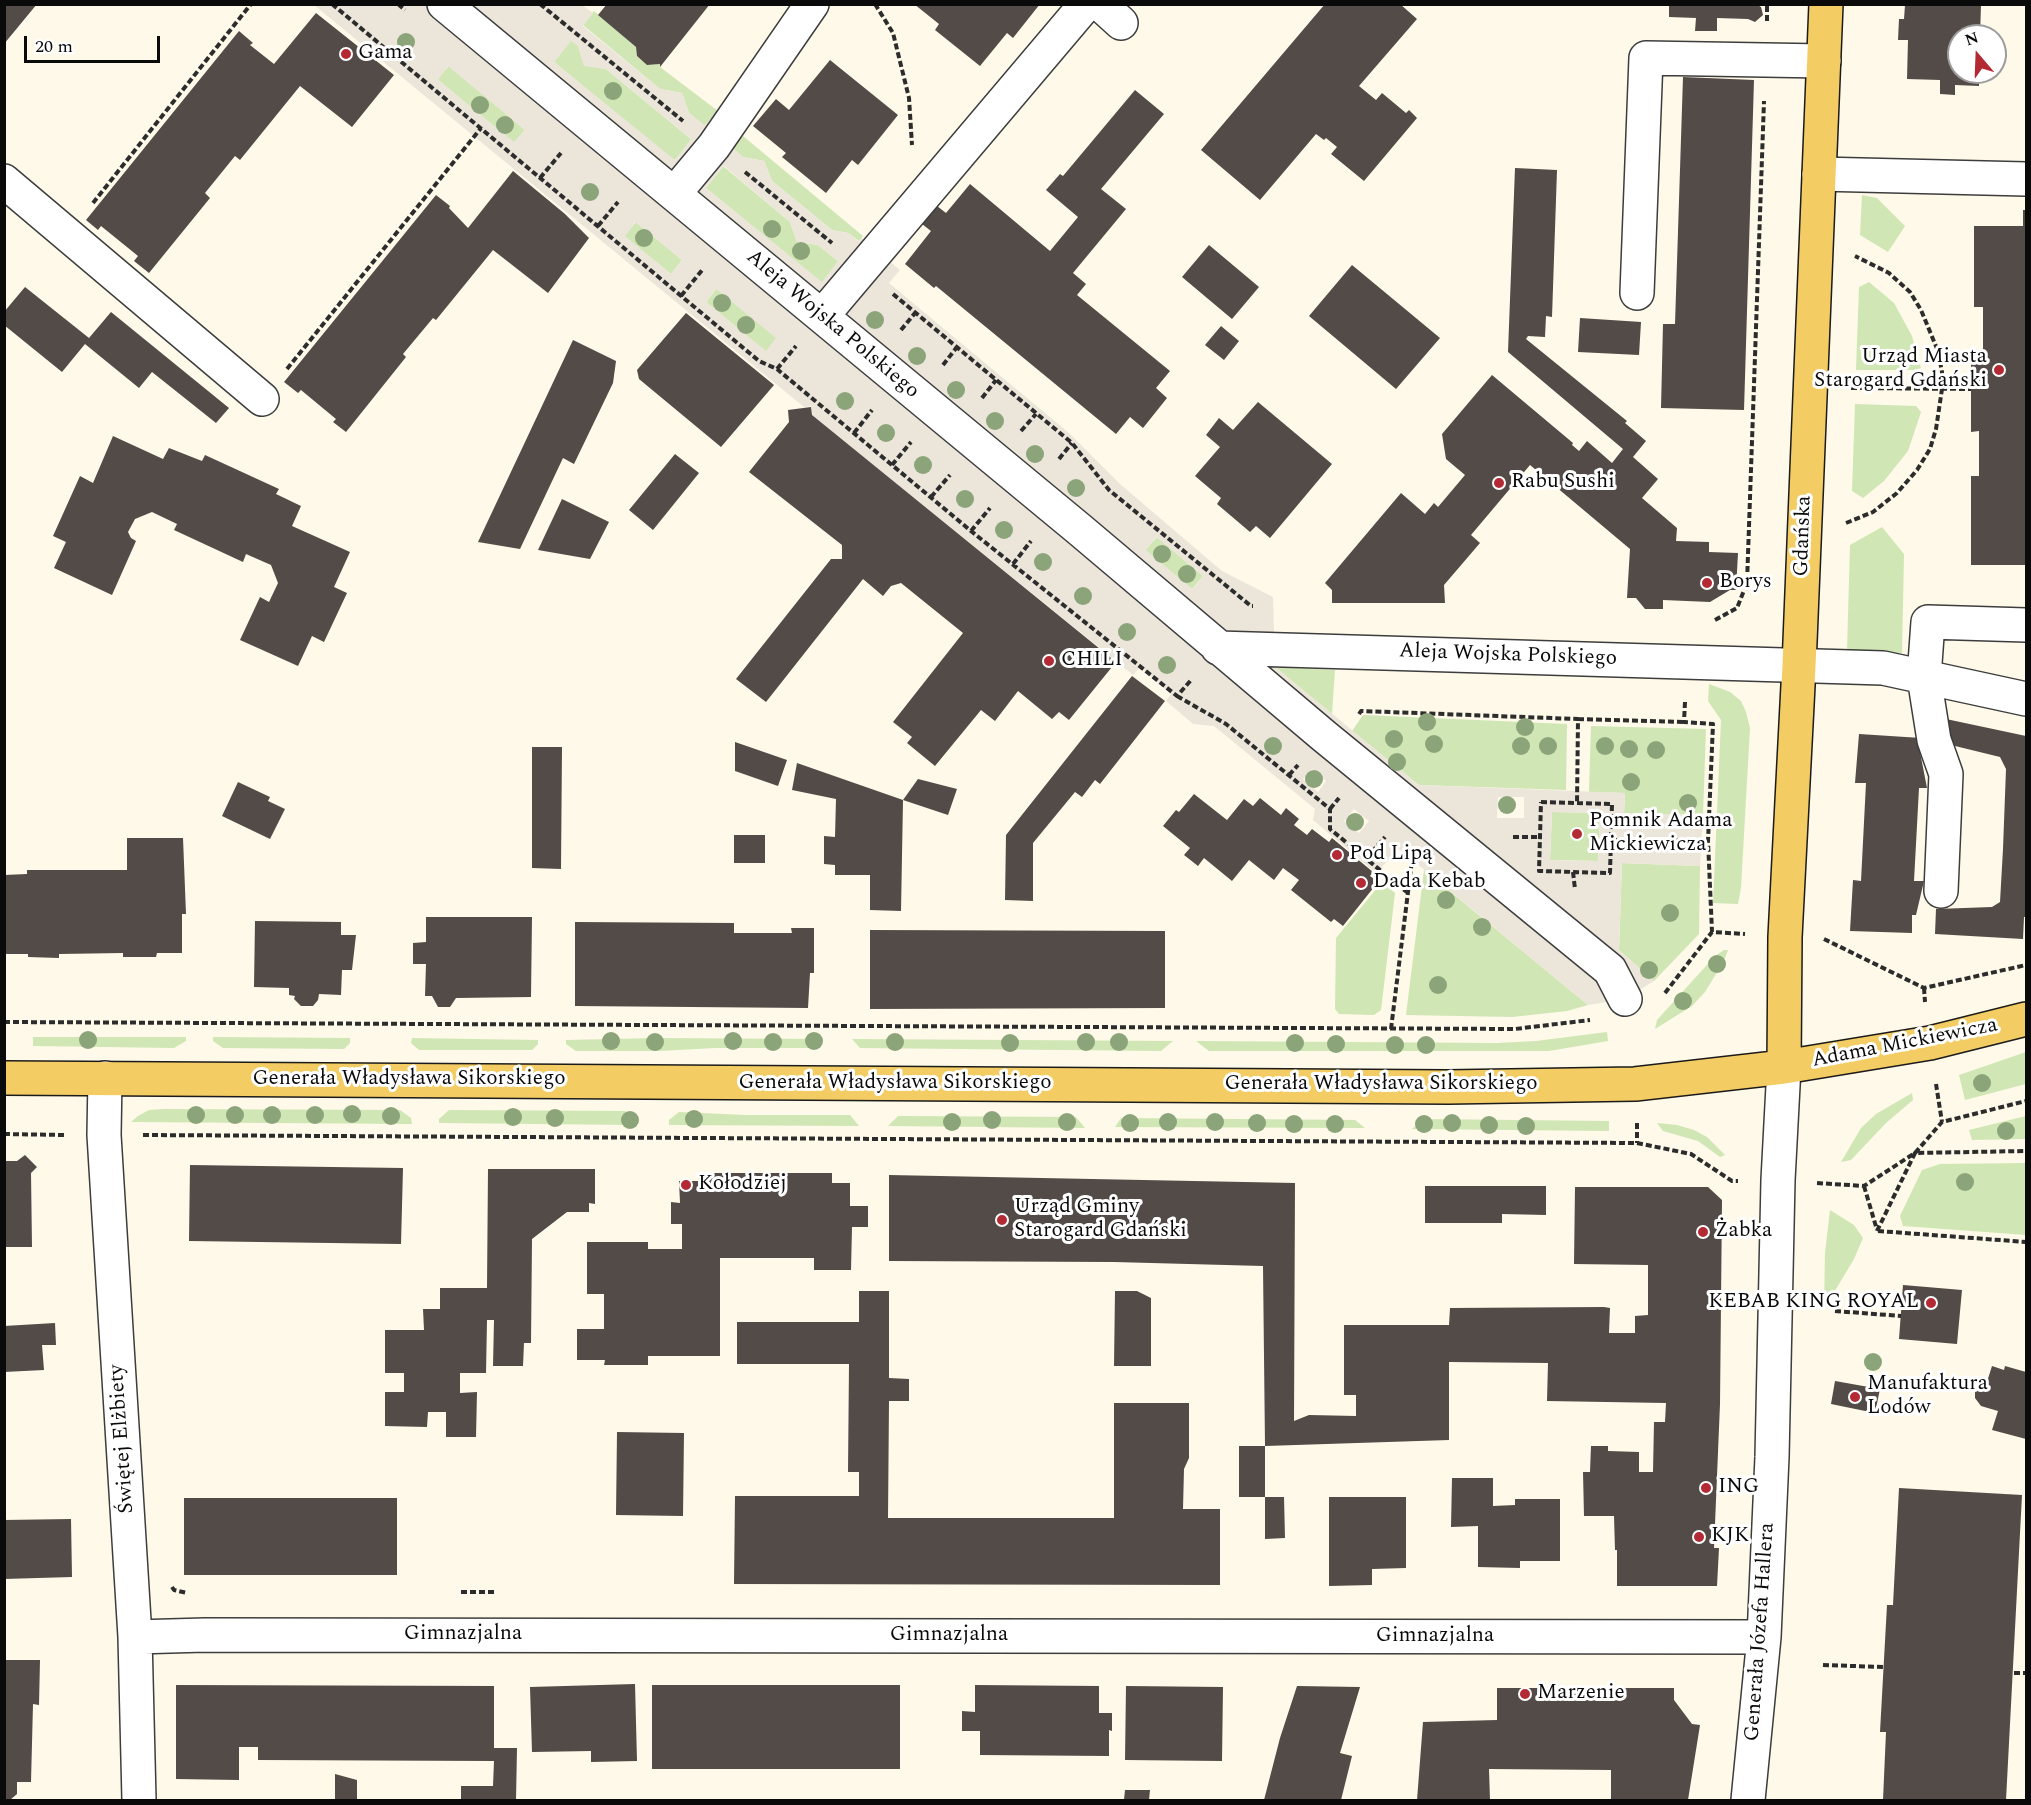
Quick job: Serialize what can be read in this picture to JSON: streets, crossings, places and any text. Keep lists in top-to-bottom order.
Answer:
{
  "streets": {
    "main road": ["Gdańska", "Adama Mickiewicza", "Generała Władysława Sikorskiego"],
    "street": [
      "Aleja Wojska Polskiego",
      "Świętej Elżbiety",
      "Generała Józefa Hallera",
      "Gimnazjalna"
    ]
  },
  "crossings": [
    ["Aleja Wojska Polskiego", "Gdańska"],
    ["Gdańska", "Adama Mickiewicza"],
    ["Gdańska", "Generała Władysława Sikorskiego"],
    ["Gdańska", "Generała Józefa Hallera"],
    ["Adama Mickiewicza", "Generała Władysława Sikorskiego"],
    ["Adama Mickiewicza", "Generała Józefa Hallera"],
    ["Generała Władysława Sikorskiego", "Świętej Elżbiety"],
    ["Generała Władysława Sikorskiego", "Generała Józefa Hallera"],
    ["Świętej Elżbiety", "Gimnazjalna"],
    ["Generała Józefa Hallera", "Gimnazjalna"]
  ],
  "places": [
    "Gama",
    "Urząd Miasta Starogard Gdański",
    "Rabu Sushi",
    "Borys",
    "CHILI",
    "Pomnik Adama Mickiewicza",
    "Pod Lipą",
    "Dada Kebab",
    "Kołodziej",
    "Urząd Gminy Starogard Gdański",
    "Żabka",
    "KEBAB KING ROYAL",
    "Manufaktura Lodów",
    "ING",
    "KJK",
    "Marzenie"
  ],
  "scale_bar": "20 m",
  "north": "top"
}
